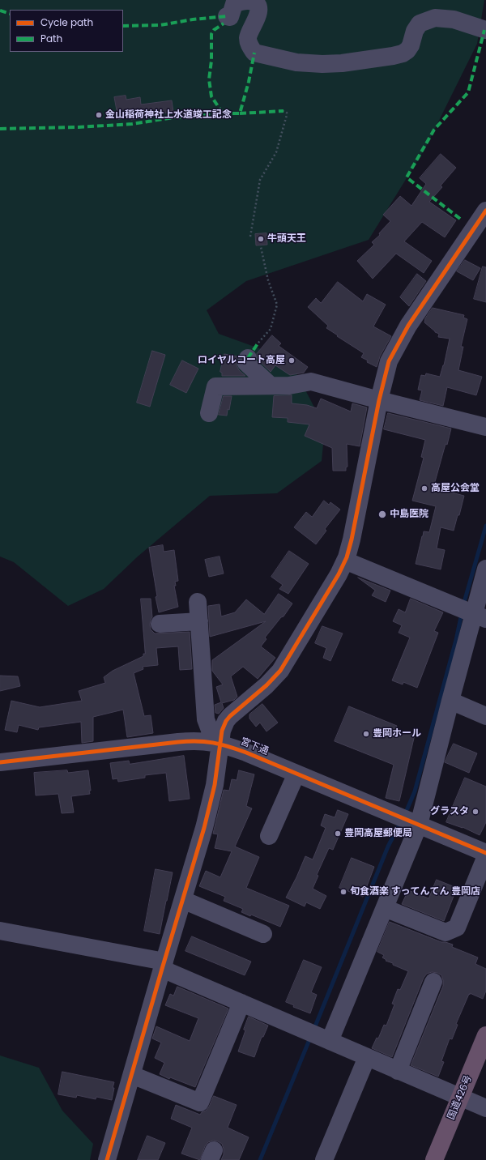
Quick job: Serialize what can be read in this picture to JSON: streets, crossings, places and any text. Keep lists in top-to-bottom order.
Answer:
{
  "streets": {
    "highway": ["国道426号"],
    "street": ["宮下通"]
  },
  "places": [
    "金山稲荷神社上水道竣工記念",
    "牛頭天王",
    "ロイヤルコート高屋",
    "高屋公会堂",
    "中島医院",
    "豊岡ホール",
    "グラスタ",
    "豊岡高屋郵便局",
    "旬食酒楽 すってんてん 豊岡店"
  ],
  "legend": ["Cycle path", "Path"]
}
